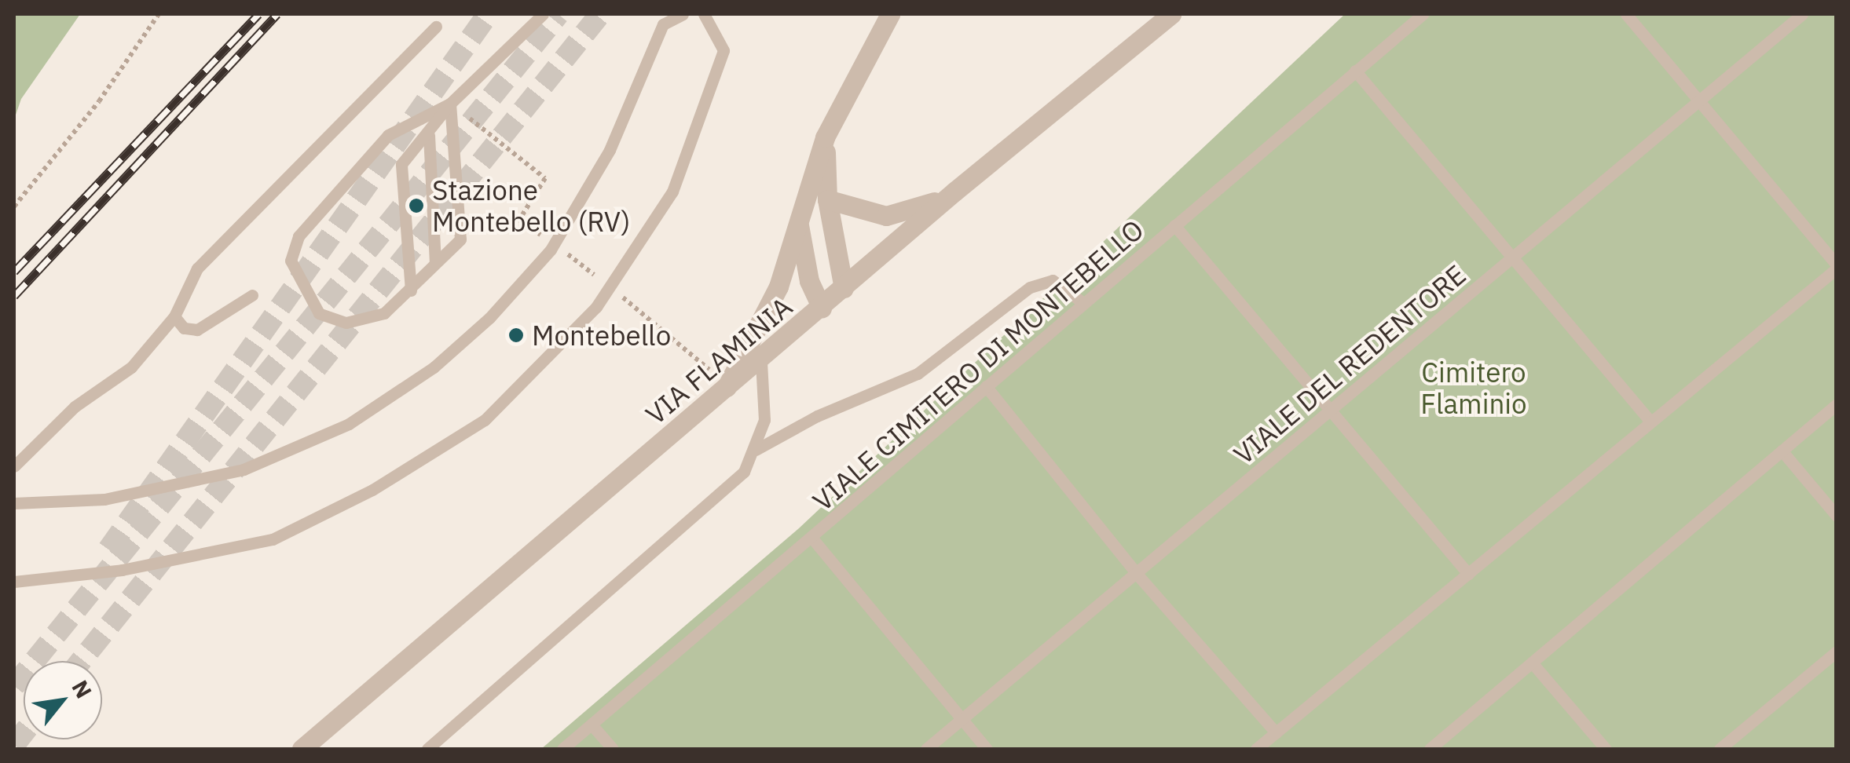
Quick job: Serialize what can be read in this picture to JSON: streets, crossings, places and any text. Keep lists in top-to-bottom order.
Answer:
{
  "streets": {
    "street": ["VIA FLAMINIA"],
    "lane": ["VIALE DEL REDENTORE", "VIALE CIMITERO DI MONTEBELLO"]
  },
  "parks": ["Cimitero Flaminio"],
  "places": ["Stazione Montebello (RV)", "Montebello"],
  "north": "top right"
}
